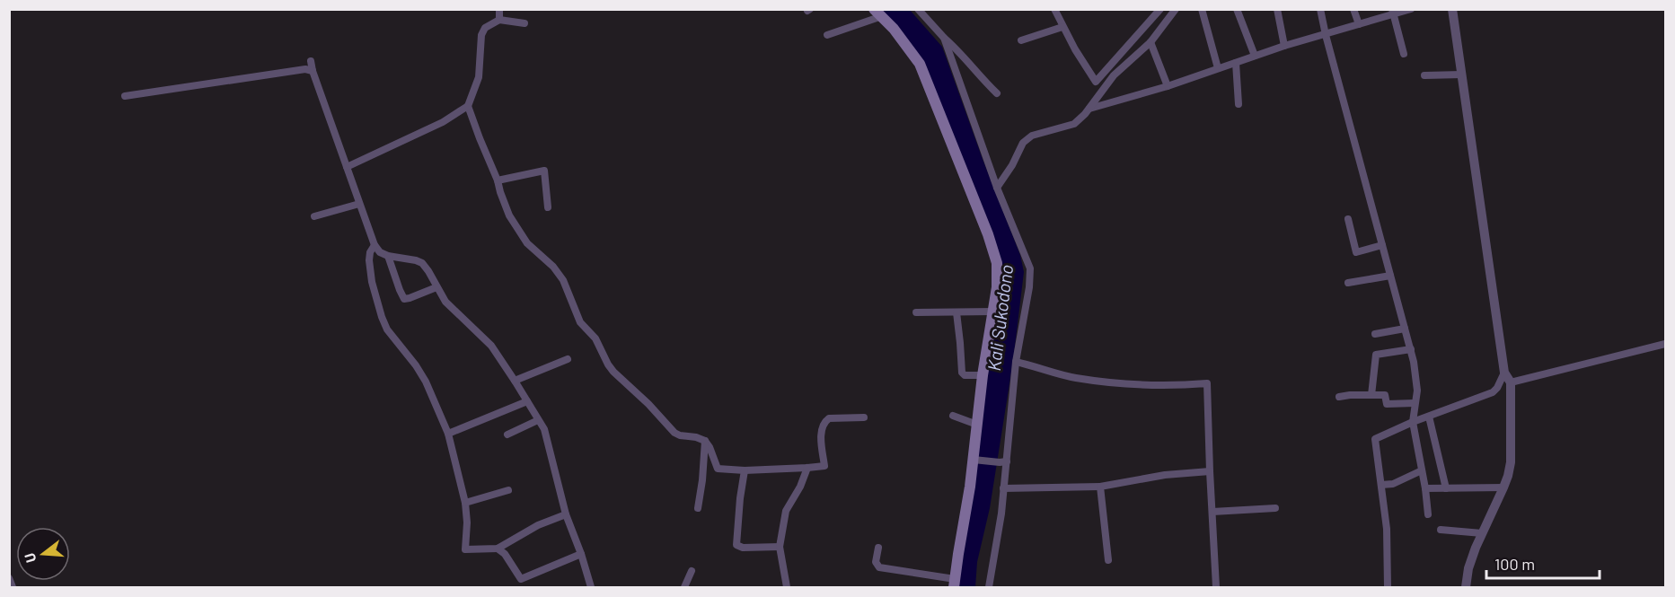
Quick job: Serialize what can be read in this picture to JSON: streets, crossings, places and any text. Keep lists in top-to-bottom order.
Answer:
{
  "water": ["Kali Sukodono"],
  "scale_bar": "100 m",
  "north": "left"
}
